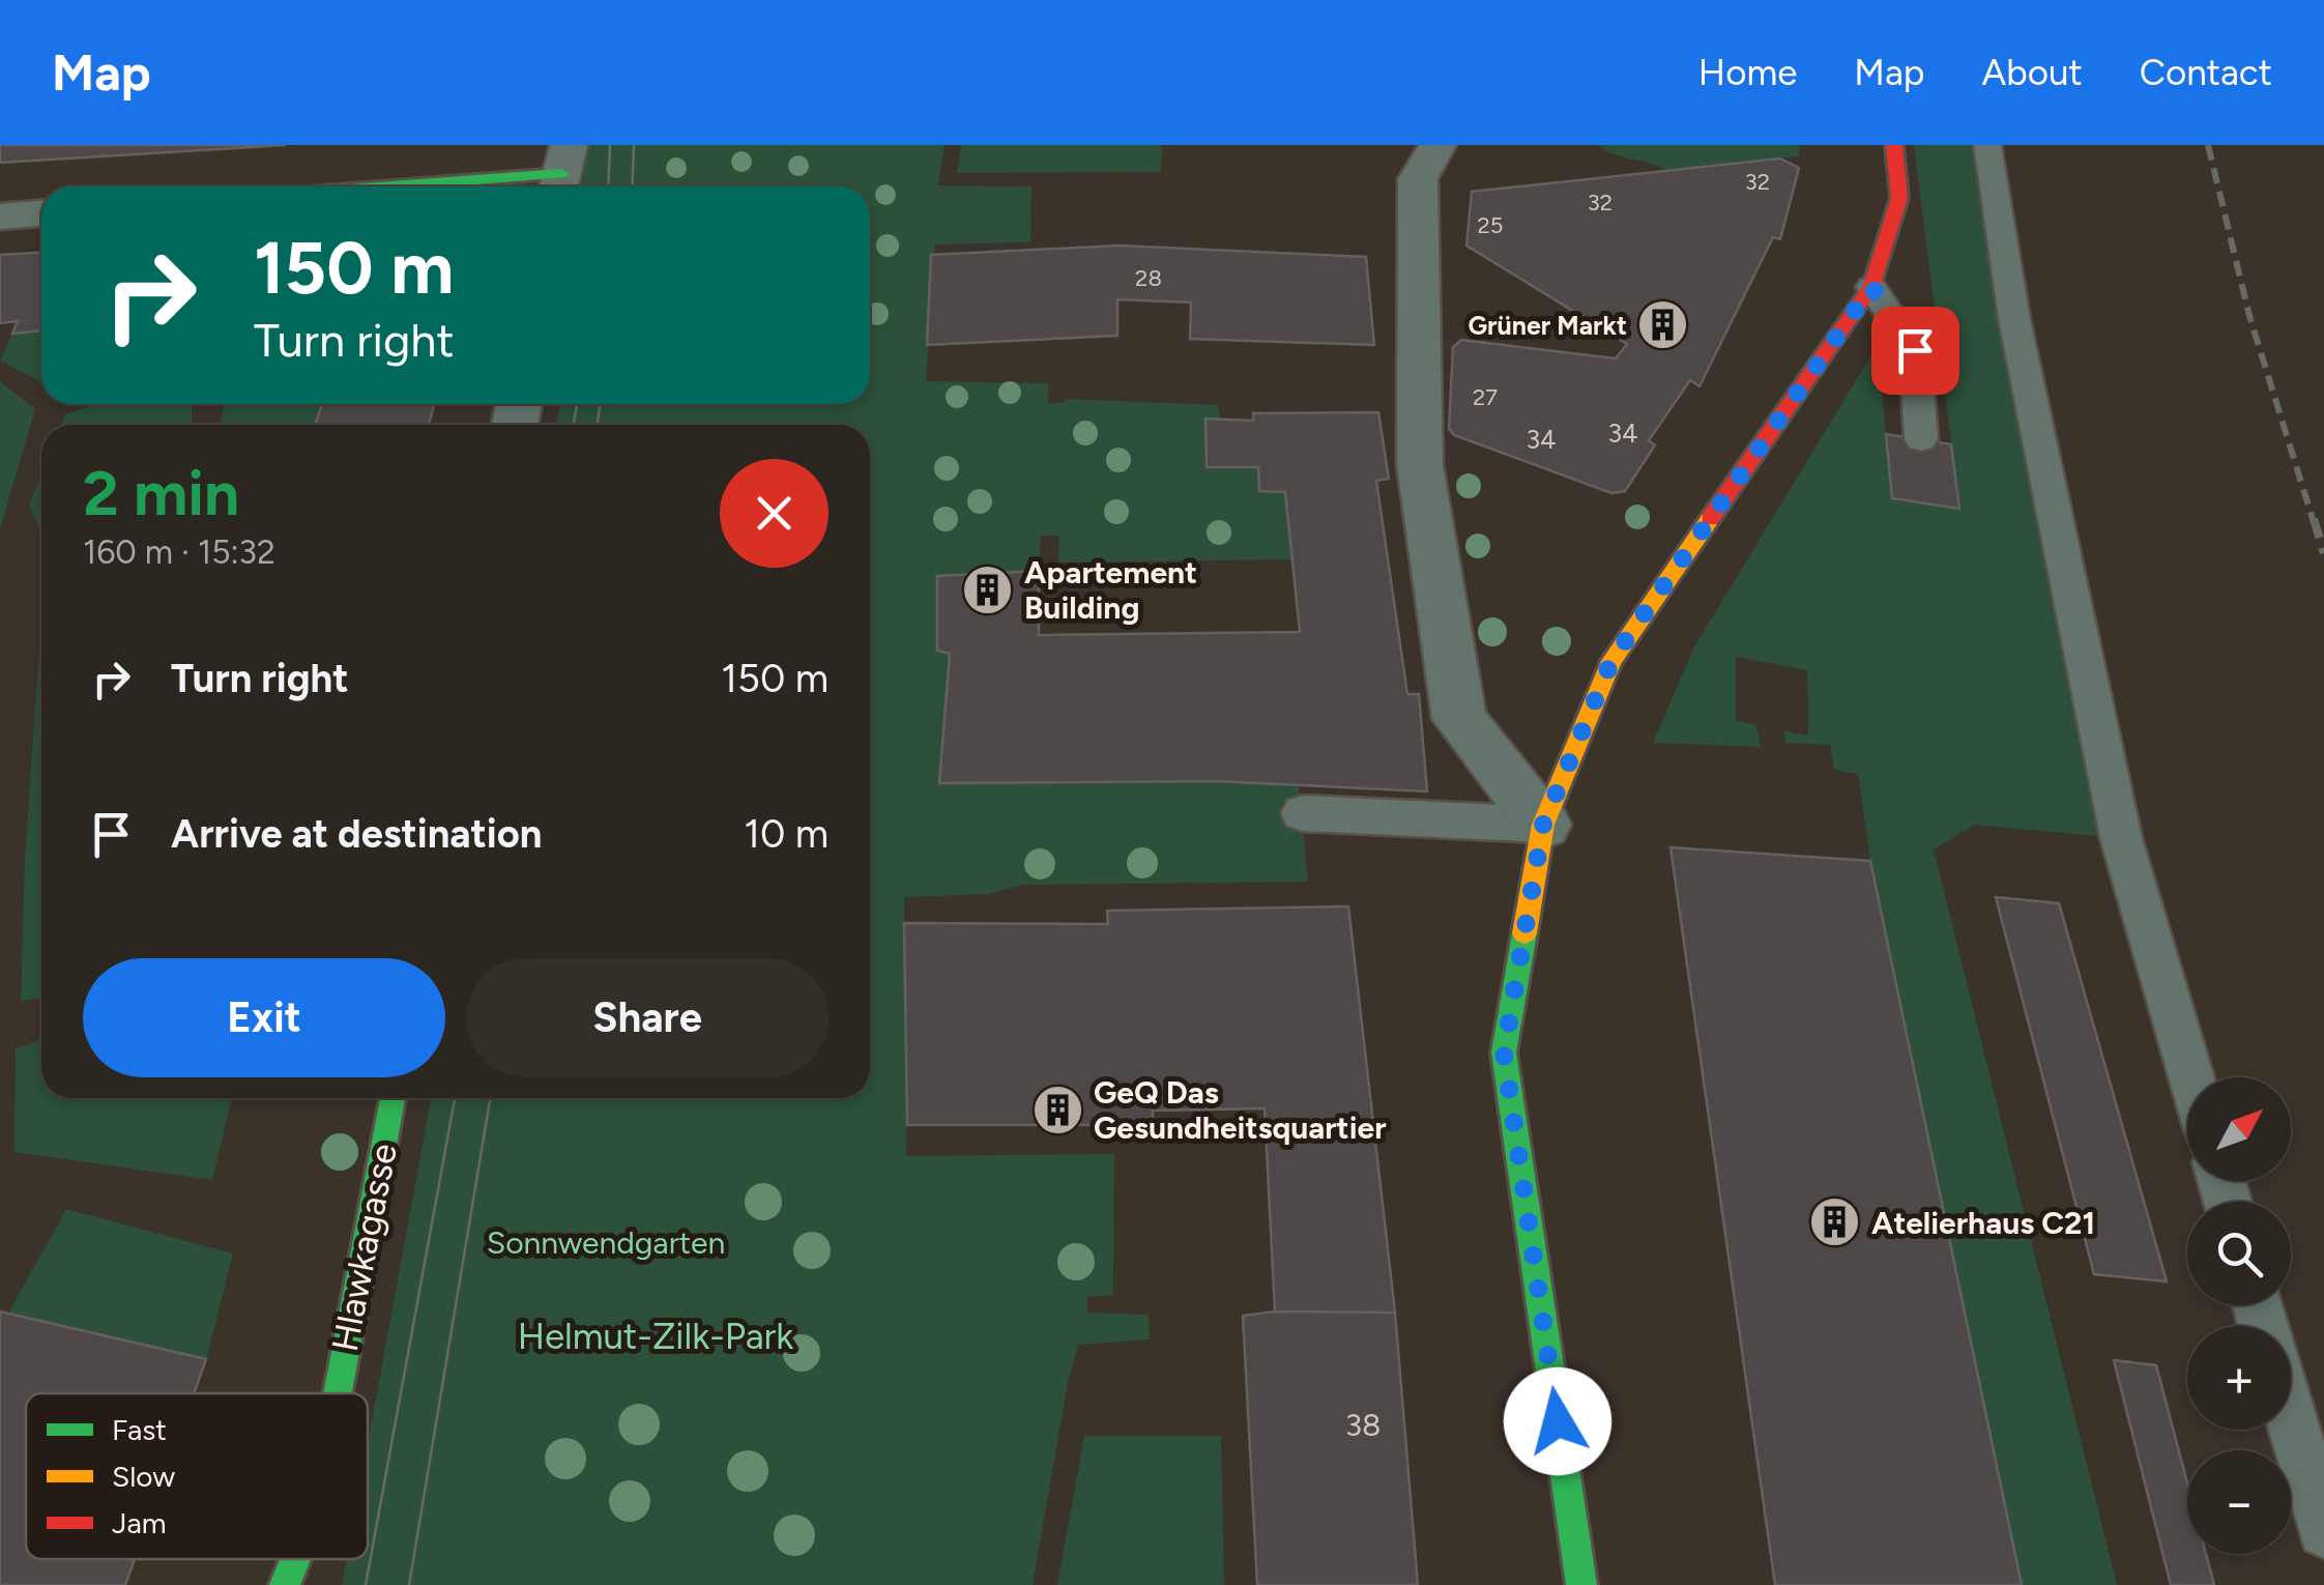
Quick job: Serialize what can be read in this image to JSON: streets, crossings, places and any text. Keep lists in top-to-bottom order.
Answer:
{
  "streets": {
    "street": ["Hlawkagasse"]
  },
  "parks": ["Sonnwendgarten", "Helmut-Zilk-Park"],
  "places": {
    "building": [
      "Grüner Markt",
      "Apartement Building",
      "GeQ Das Gesundheitsquartier",
      "Atelierhaus C21"
    ]
  },
  "house_numbers": [
    "32",
    "32",
    "25",
    "28",
    "27",
    "34",
    "34",
    "38"
  ],
  "legend": ["Fast", "Slow", "Jam"],
  "north": "top right",
  "page": {
    "header": "Map",
    "nav": [
      "Home",
      "Map",
      "About",
      "Contact"
    ],
    "turn": ["150 m", "Turn right"],
    "heading": ["2 min", "160 m · 15:32"],
    "list": [
      {
        "name": "Turn right",
        "value": "150 m"
      },
      {
        "name": "Arrive at destination",
        "value": "10 m"
      }
    ],
    "buttons": ["Exit", "Share"],
    "map_buttons": ["+", "−"]
  }
}
